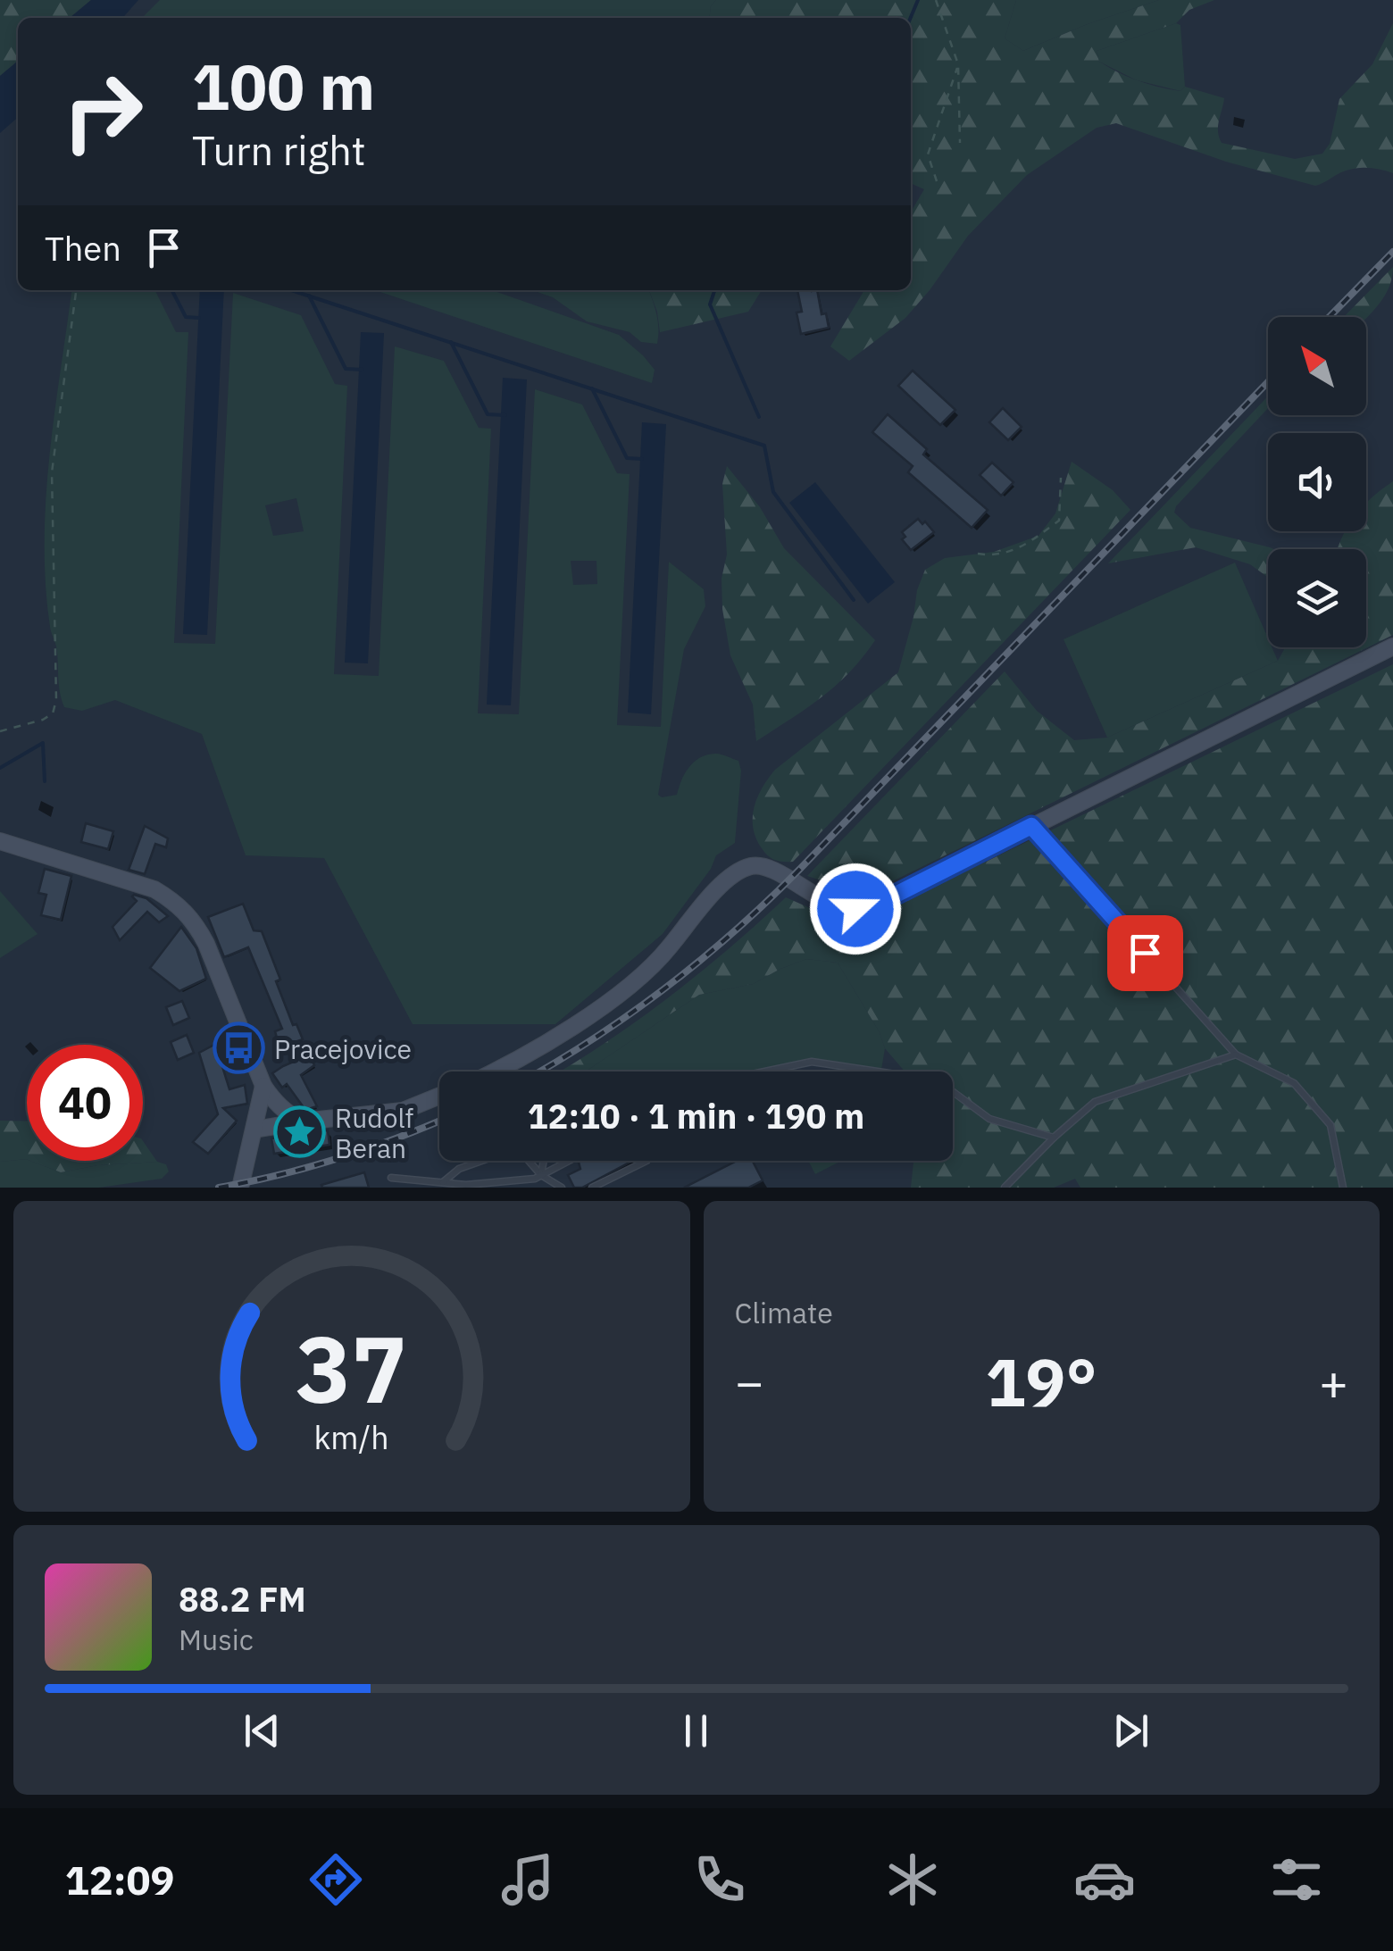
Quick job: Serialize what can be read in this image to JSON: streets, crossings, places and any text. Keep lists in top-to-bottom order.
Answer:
{
  "places": {
    "bus stop": ["Pracejovice"],
    "place": ["Rudolf Beran"]
  },
  "north": "top left",
  "page": {
    "turn": ["100 m", "Turn right"],
    "then": "Then",
    "limit": "40",
    "trip": "12:10 · 1 min · 190 m",
    "tile": "Climate",
    "heat": ["−", "19°", "+"],
    "song": ["88.2 FM", "Music"],
    "tabs": "12:09",
    "gauge": ["37", "km/h"]
  }
}
